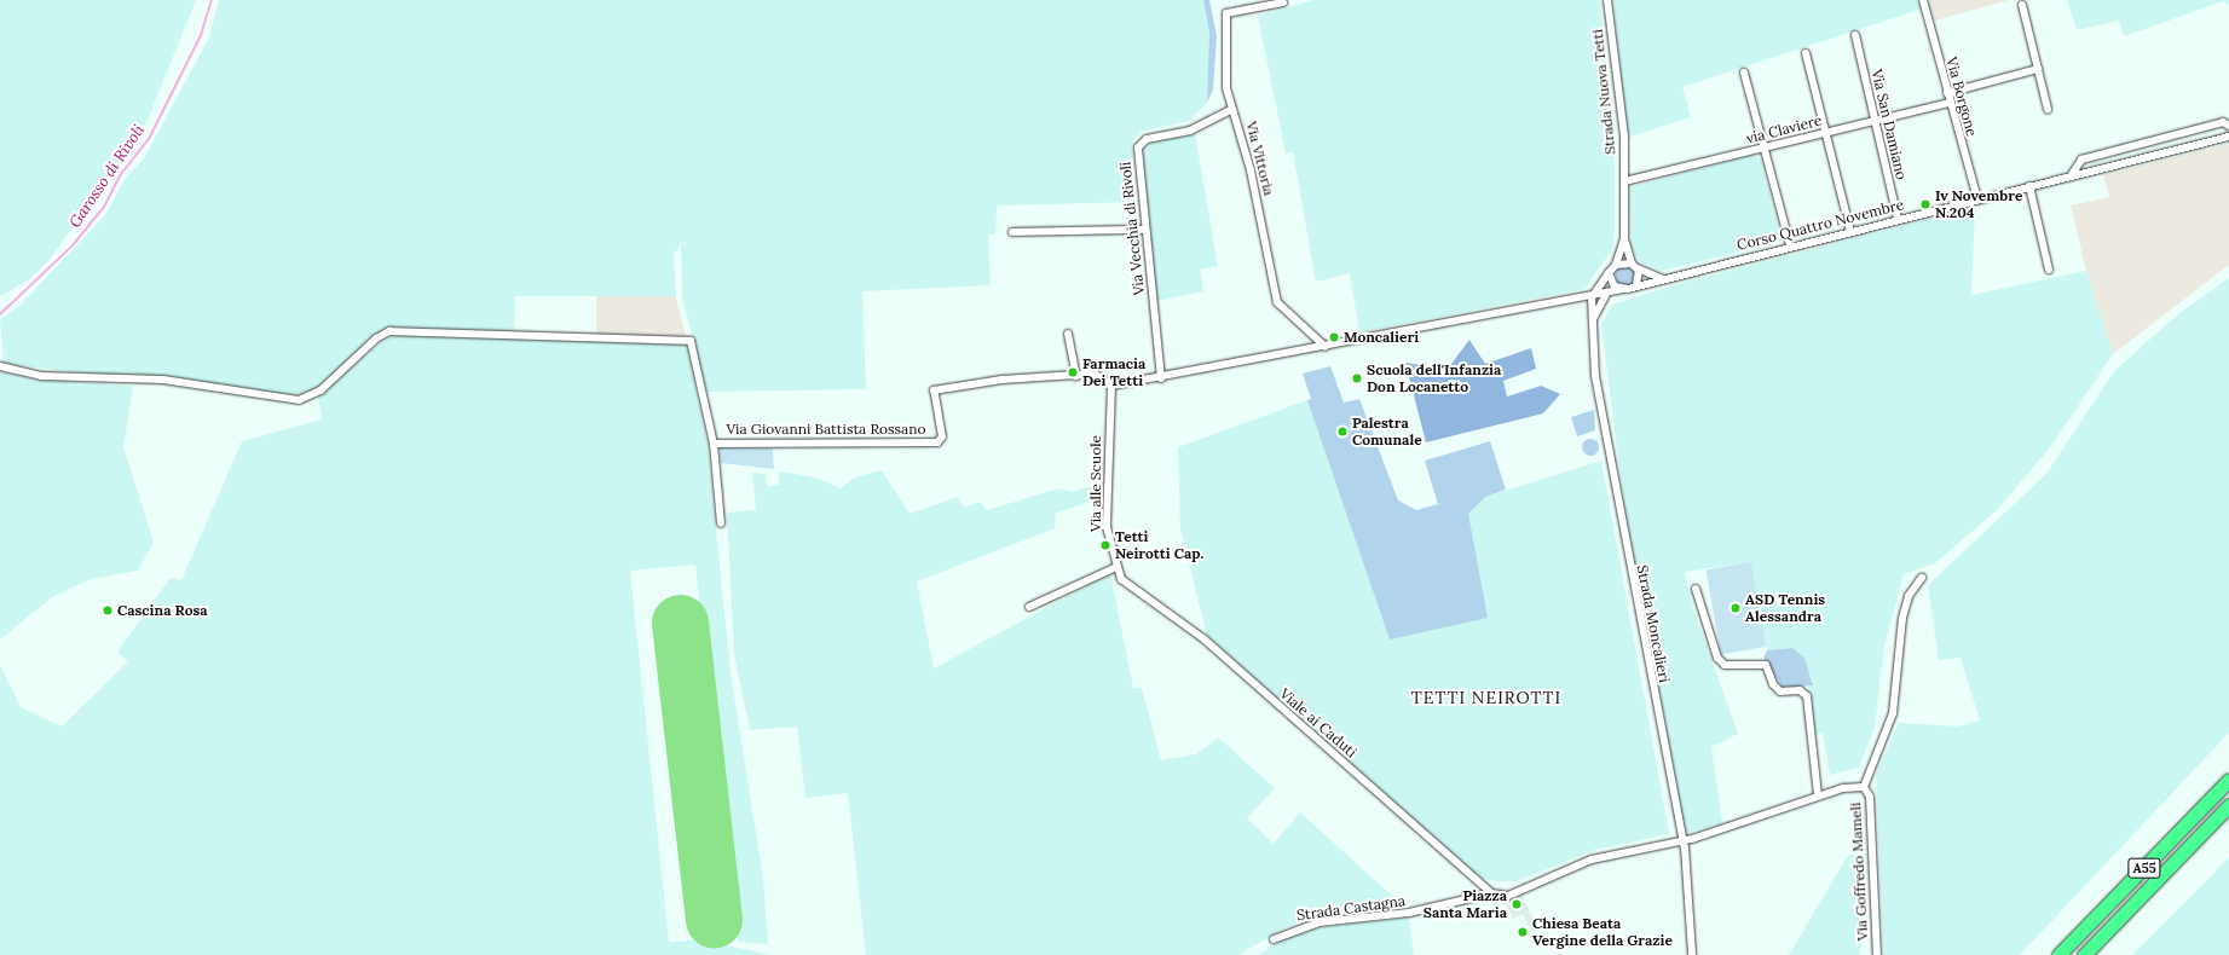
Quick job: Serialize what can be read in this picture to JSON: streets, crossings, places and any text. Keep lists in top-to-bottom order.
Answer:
{
  "streets": {
    "highway": ["A55"],
    "street": [
      "Strada Nuova Tetti",
      "Via Borgone",
      "Via San Damiano",
      "via Claviere",
      "Via Vittoria",
      "Corso Quattro Novembre",
      "Via Vecchia di Rivoli",
      "Via Giovanni Battista Rossano",
      "Via alle Scuole",
      "Strada Moncalieri",
      "Viale ai Caduti",
      "Via Goffredo Mameli",
      "Strada Castagna"
    ]
  },
  "crossings": [
    ["Strada Nuova Tetti", "via Claviere"],
    ["Strada Nuova Tetti", "Corso Quattro Novembre"],
    ["Via Borgone", "via Claviere"],
    ["Via Borgone", "Corso Quattro Novembre"],
    ["Via San Damiano", "via Claviere"],
    ["Via San Damiano", "Corso Quattro Novembre"],
    ["Via Vittoria", "Via Vecchia di Rivoli"],
    ["Via Giovanni Battista Rossano", "Via alle Scuole"],
    ["Via alle Scuole", "Viale ai Caduti"],
    ["Strada Moncalieri", "Strada Castagna"],
    ["Viale ai Caduti", "Strada Castagna"],
    ["Via Goffredo Mameli", "Strada Castagna"]
  ],
  "districts": ["TETTI NEIROTTI"],
  "water": ["Garosso di Rivoli"],
  "places": [
    "Iv Novembre N.204",
    "Moncalieri",
    "Farmacia Dei Tetti",
    "Scuola dell'Infanzia Don Locanetto",
    "Palestra Comunale",
    "Tetti Neirotti Cap.",
    "ASD Tennis Alessandra",
    "Cascina Rosa",
    "Piazza Santa Maria",
    "Chiesa Beata Vergine della Grazie"
  ]
}
